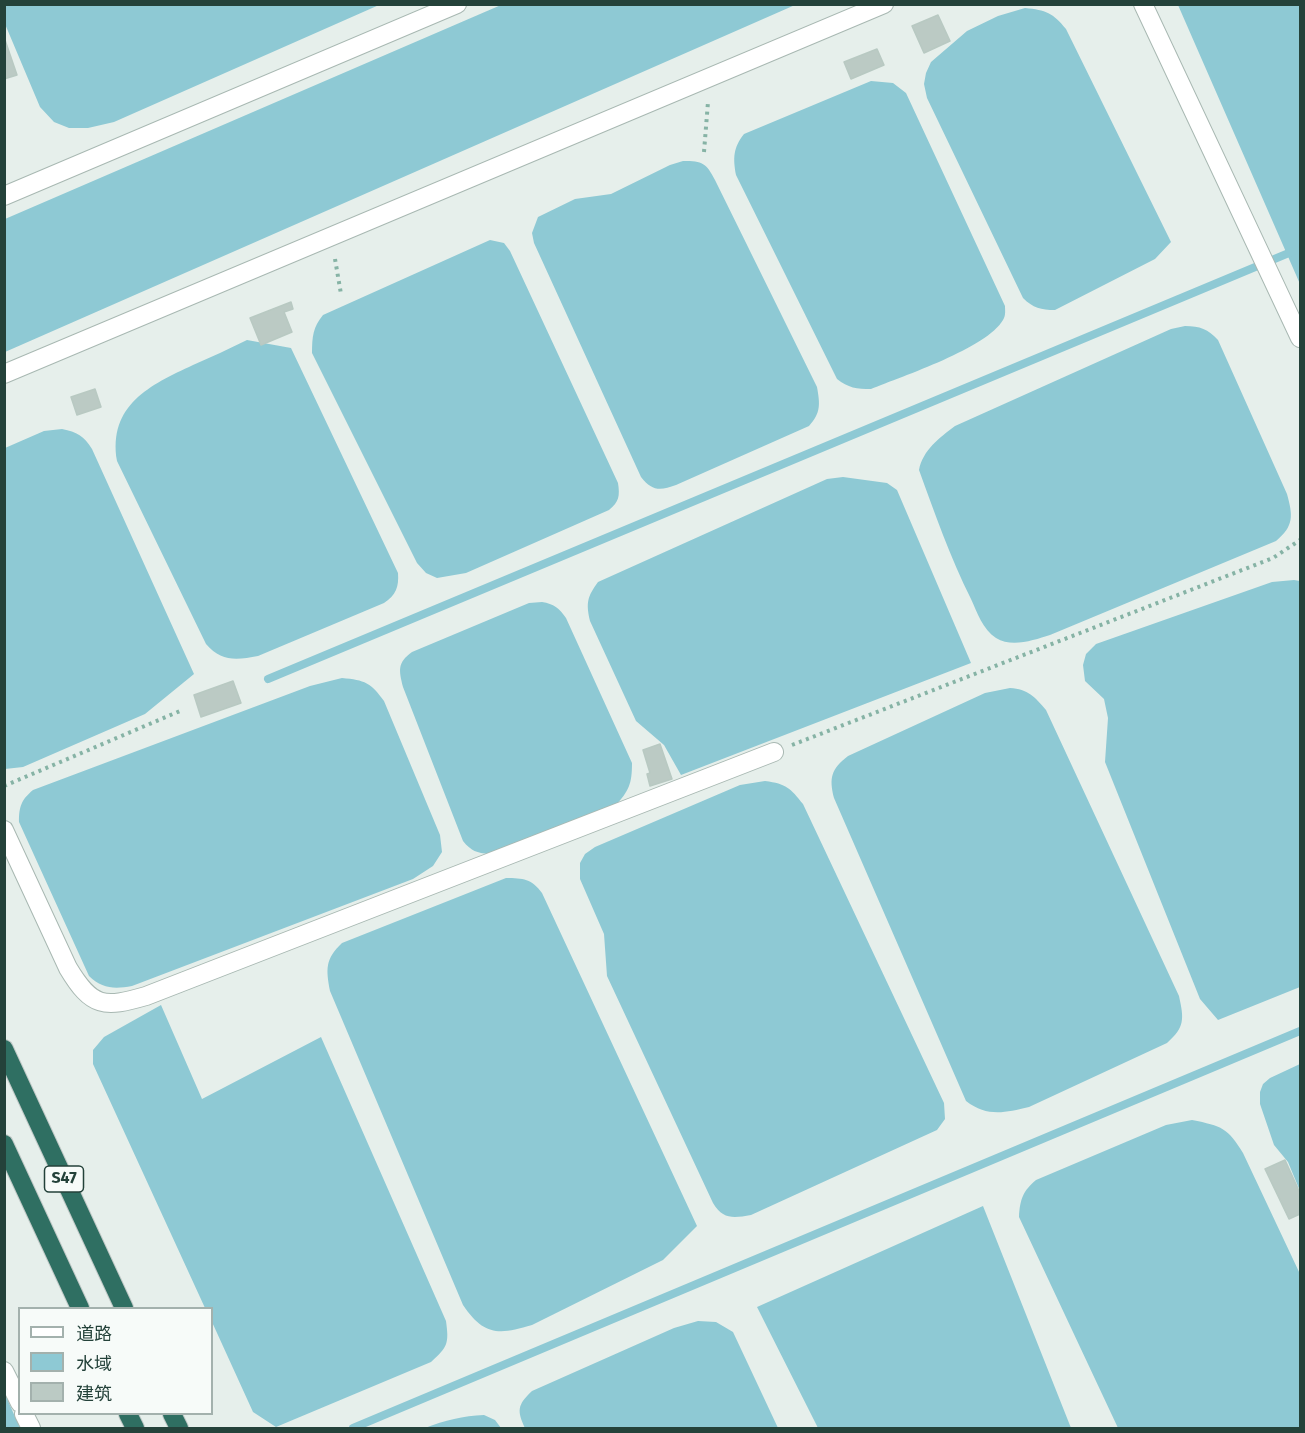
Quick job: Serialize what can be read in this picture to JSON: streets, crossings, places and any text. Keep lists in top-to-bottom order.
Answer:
{
  "streets": {
    "highway": ["S47"]
  },
  "legend": ["道路", "水域", "建筑"]
}
